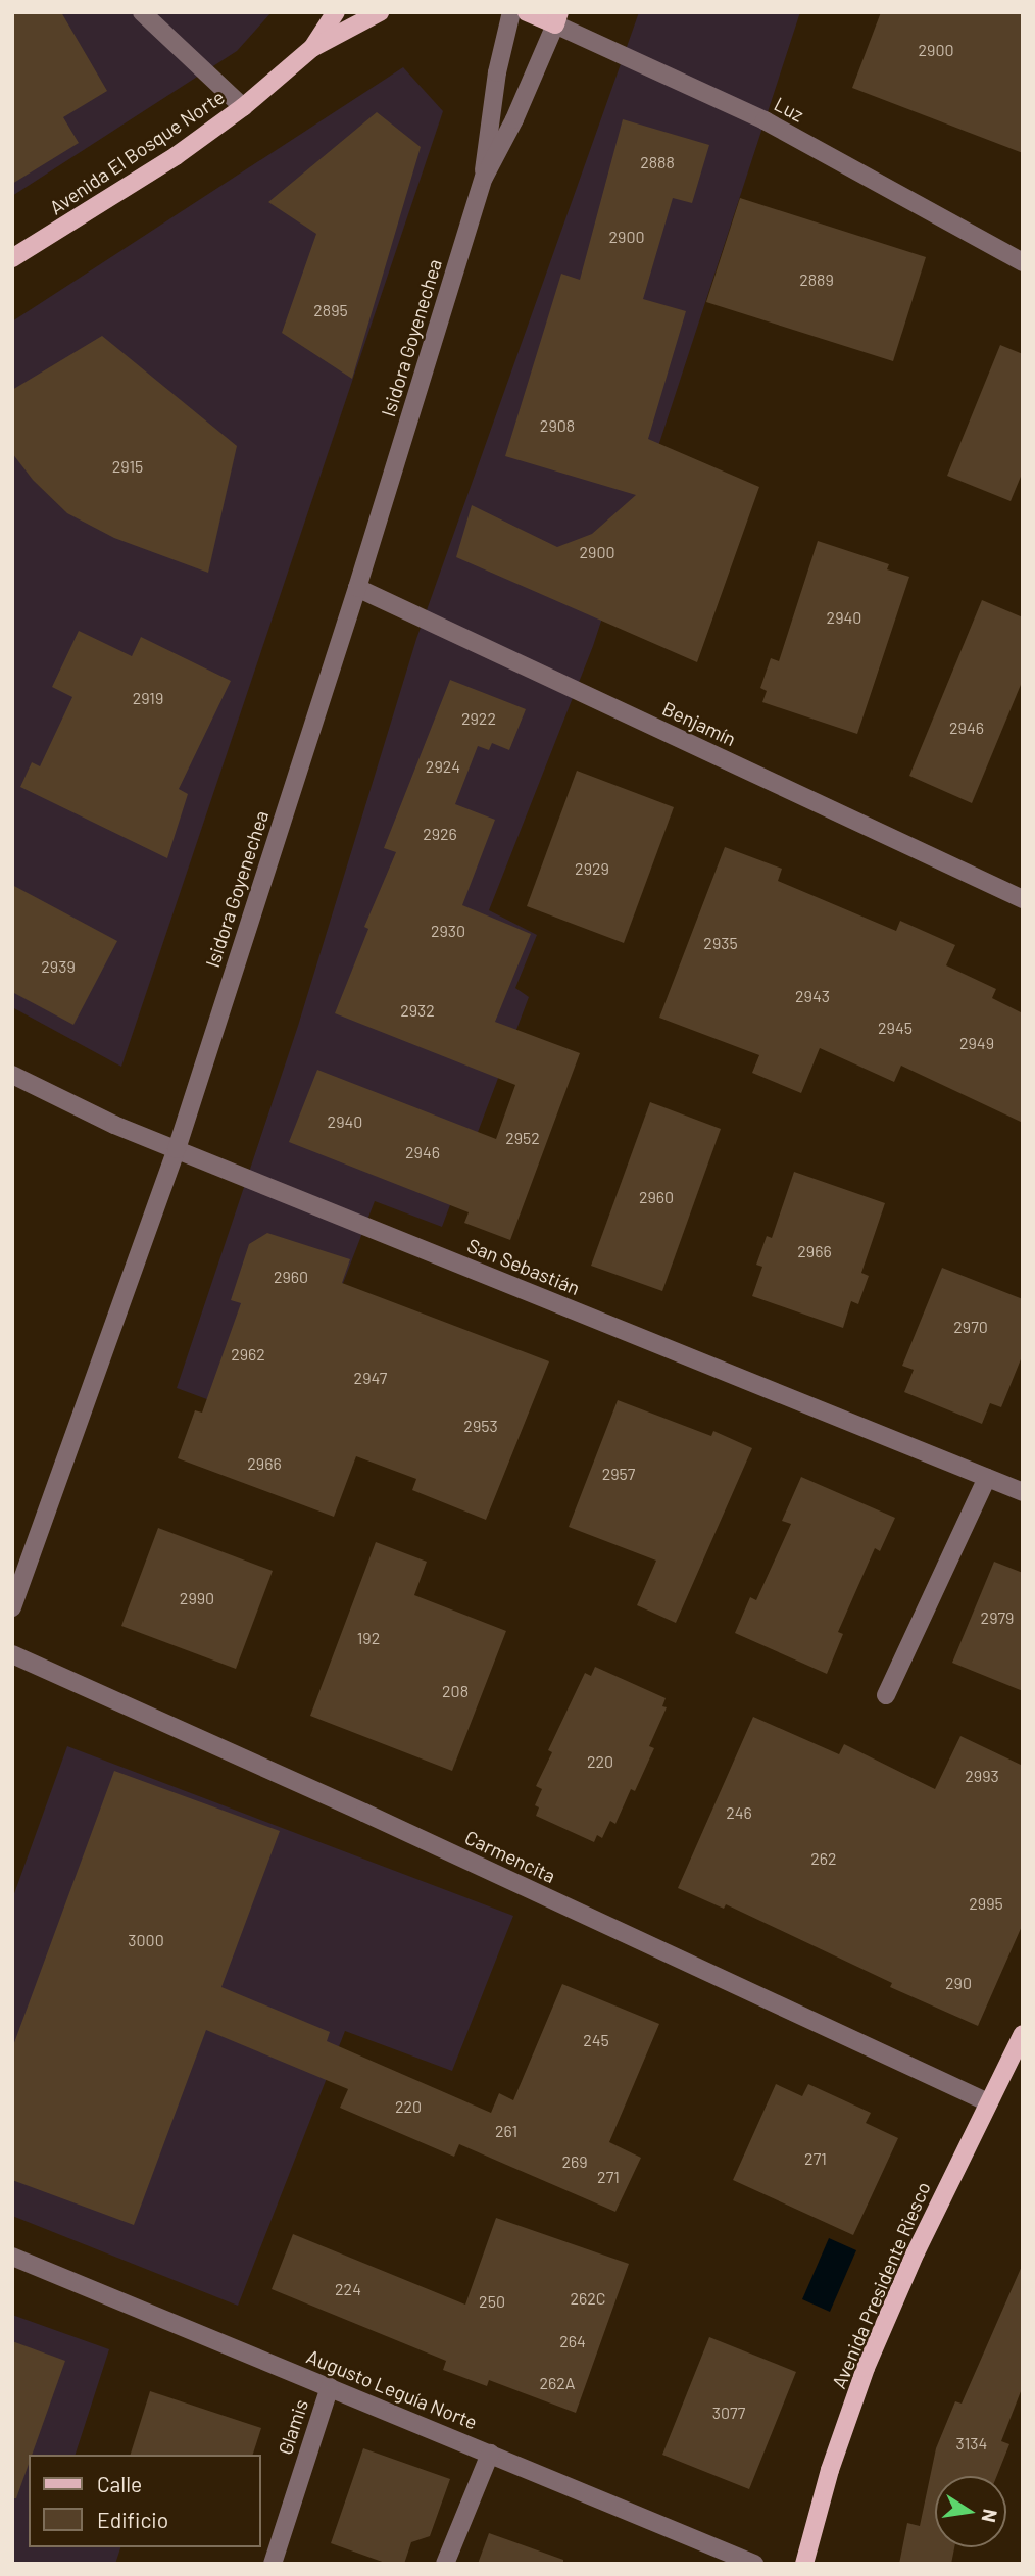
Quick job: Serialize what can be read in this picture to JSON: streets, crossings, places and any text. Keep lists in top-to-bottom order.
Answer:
{
  "streets": {
    "main road": ["Luz", "Avenida El Bosque Norte", "Avenida Presidente Riesco"],
    "street": [
      "Isidora Goyenechea",
      "Benjamín",
      "San Sebastián",
      "Carmencita",
      "Augusto Leguía Norte",
      "Glamis"
    ]
  },
  "crossings": [
    ["Luz", "Isidora Goyenechea"],
    ["Isidora Goyenechea", "Benjamín"],
    ["Isidora Goyenechea", "San Sebastián"],
    ["Carmencita", "Avenida Presidente Riesco"],
    ["Augusto Leguía Norte", "Glamis"]
  ],
  "house_numbers": [
    "2900",
    "2888",
    "2900",
    "2889",
    "2895",
    "2908",
    "2915",
    "2900",
    "2940",
    "2919",
    "2922",
    "2946",
    "2924",
    "2926",
    "2929",
    "2930",
    "2935",
    "2939",
    "2943",
    "2932",
    "2945",
    "2949",
    "2940",
    "2952",
    "2946",
    "2960",
    "2966",
    "2960",
    "2970",
    "2962",
    "2947",
    "2953",
    "2966",
    "2957",
    "2990",
    "2979",
    "192",
    "208",
    "220",
    "2993",
    "246",
    "262",
    "2995",
    "3000",
    "290",
    "245",
    "220",
    "261",
    "271",
    "269",
    "271",
    "224",
    "262C",
    "250",
    "264",
    "262A",
    "3077",
    "3134"
  ],
  "legend": ["Calle", "Edificio"],
  "north": "right"
}
